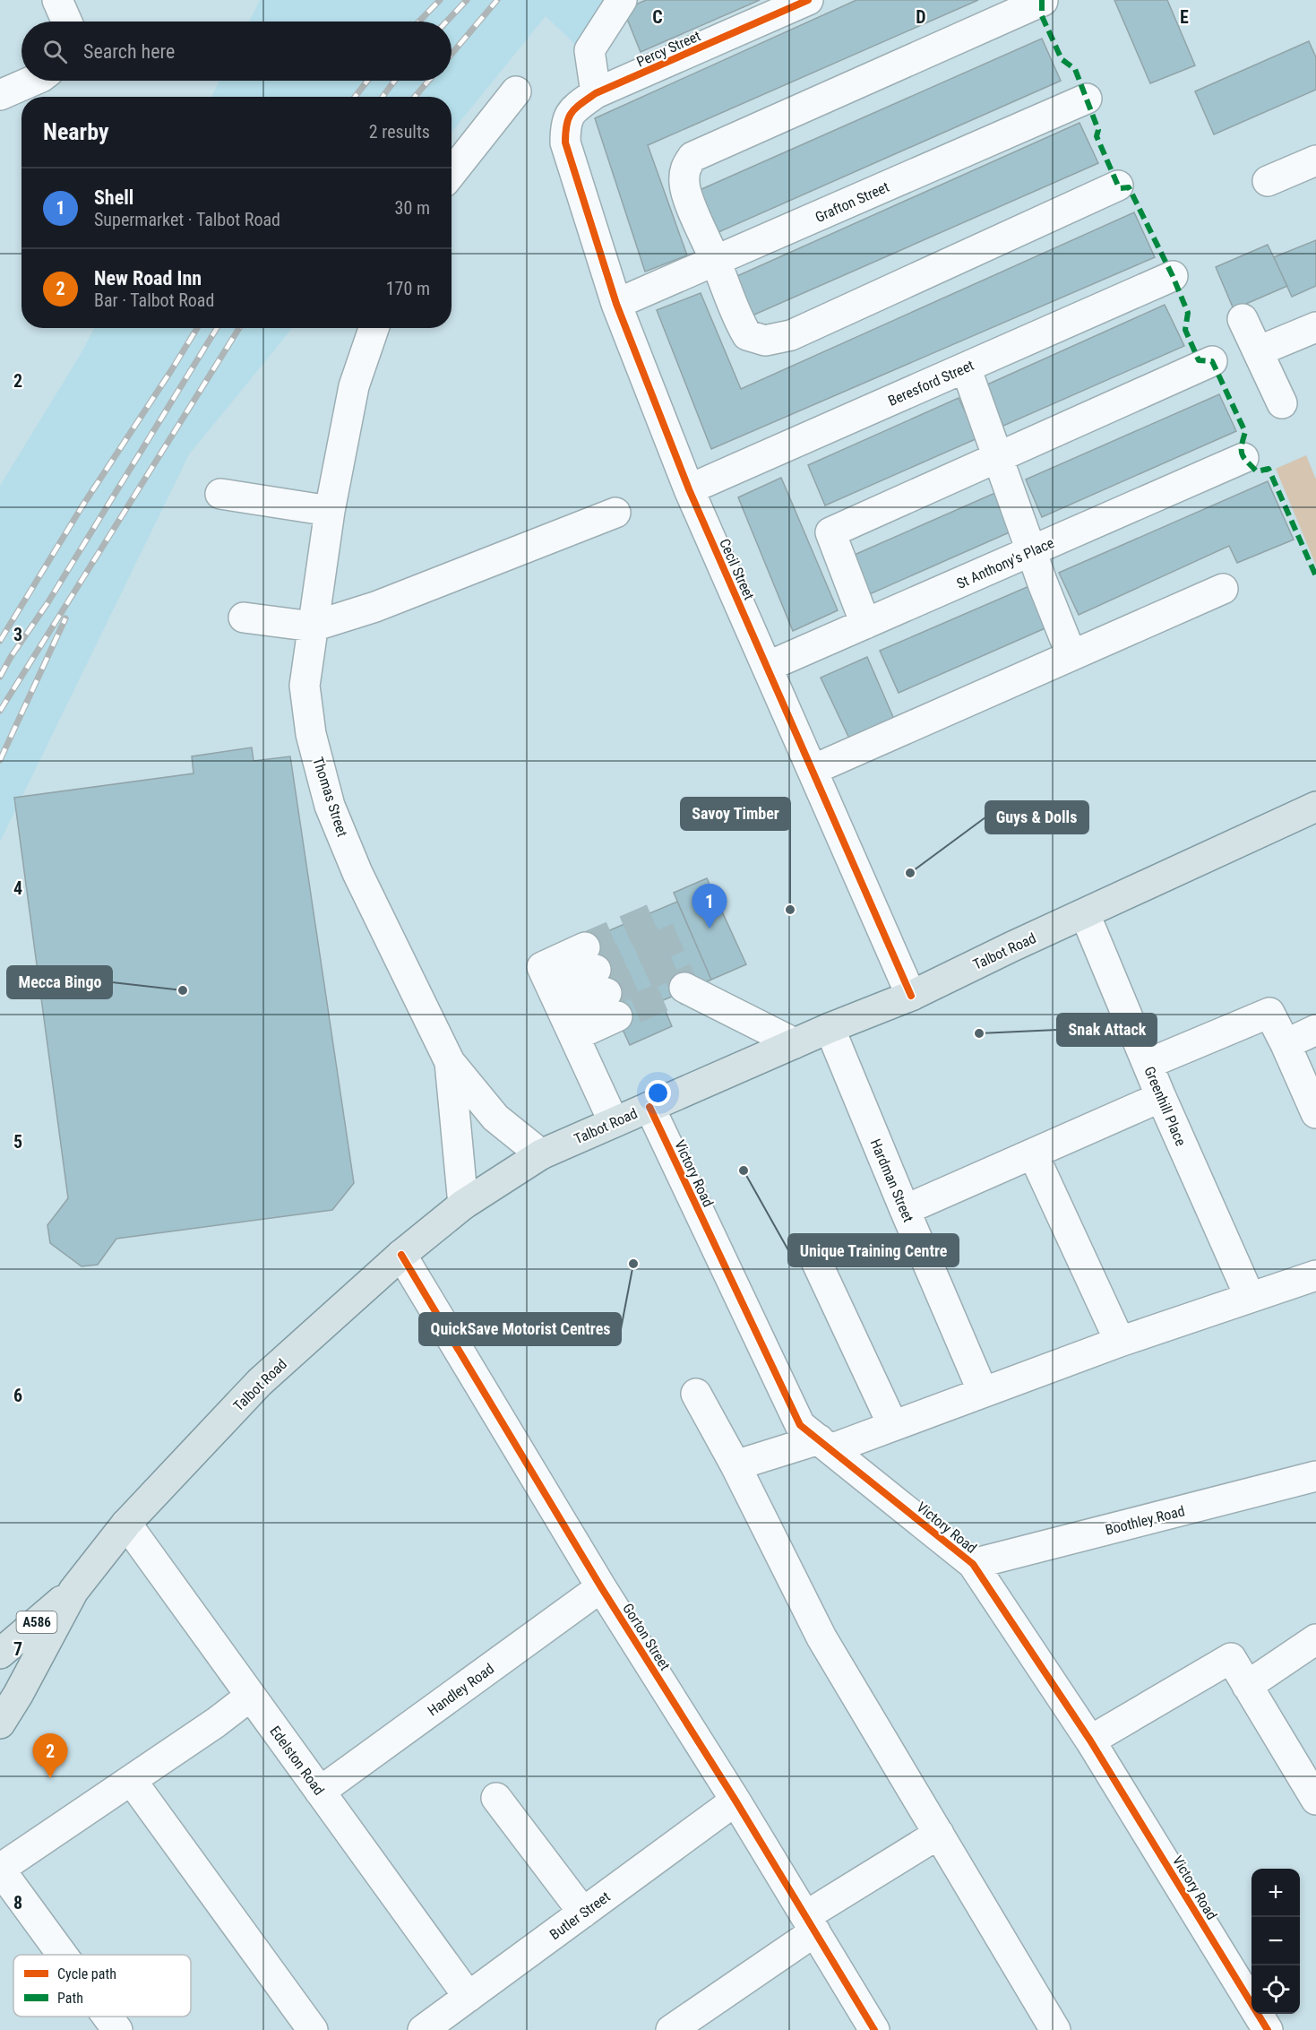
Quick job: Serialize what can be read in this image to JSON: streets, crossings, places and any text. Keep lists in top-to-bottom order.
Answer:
{
  "streets": {
    "main road": ["Talbot Road", "A586"],
    "street": [
      "Percy Street",
      "Grafton Street",
      "Beresford Street",
      "St Anthony's Place",
      "Cecil Street",
      "Thomas Street",
      "Greenhill Place",
      "Victory Road",
      "Hardman Street",
      "Boothley Road",
      "Gorton Street",
      "Handley Road",
      "Edelston Road",
      "Butler Street"
    ]
  },
  "crossings": [
    ["Percy Street", "Cecil Street"],
    ["Grafton Street", "Cecil Street"],
    ["Beresford Street", "Cecil Street"],
    ["St Anthony's Place", "Cecil Street"],
    ["Cecil Street", "Talbot Road"],
    ["Thomas Street", "Talbot Road"],
    ["Talbot Road", "Greenhill Place"],
    ["Talbot Road", "Victory Road"],
    ["Talbot Road", "Hardman Street"],
    ["Talbot Road", "Gorton Street"],
    ["Talbot Road", "Edelston Road"],
    ["Victory Road", "Boothley Road"],
    ["Gorton Street", "Handley Road"],
    ["Gorton Street", "Butler Street"],
    ["Handley Road", "Edelston Road"],
    ["Edelston Road", "Butler Street"]
  ],
  "places": [
    "Guys & Dolls",
    "Savoy Timber",
    "Mecca Bingo",
    "Snak Attack",
    "Unique Training Centre",
    "QuickSave Motorist Centres"
  ],
  "legend": ["Cycle path", "Path"],
  "page": {
    "search": "Search here",
    "heading": ["Nearby", "2 results"],
    "list": [
      {
        "mark": "1",
        "name": "Shell",
        "note": "Supermarket · Talbot Road",
        "value": "30 m"
      },
      {
        "mark": "2",
        "name": "New Road Inn",
        "note": "Bar · Talbot Road",
        "value": "170 m"
      }
    ],
    "pins": ["1", "2"],
    "map_buttons": ["+", "−"]
  },
  "grid": {
    "columns": ["C", "D", "E"],
    "rows": [
      "2",
      "3",
      "4",
      "5",
      "6",
      "7",
      "8"
    ]
  }
}
